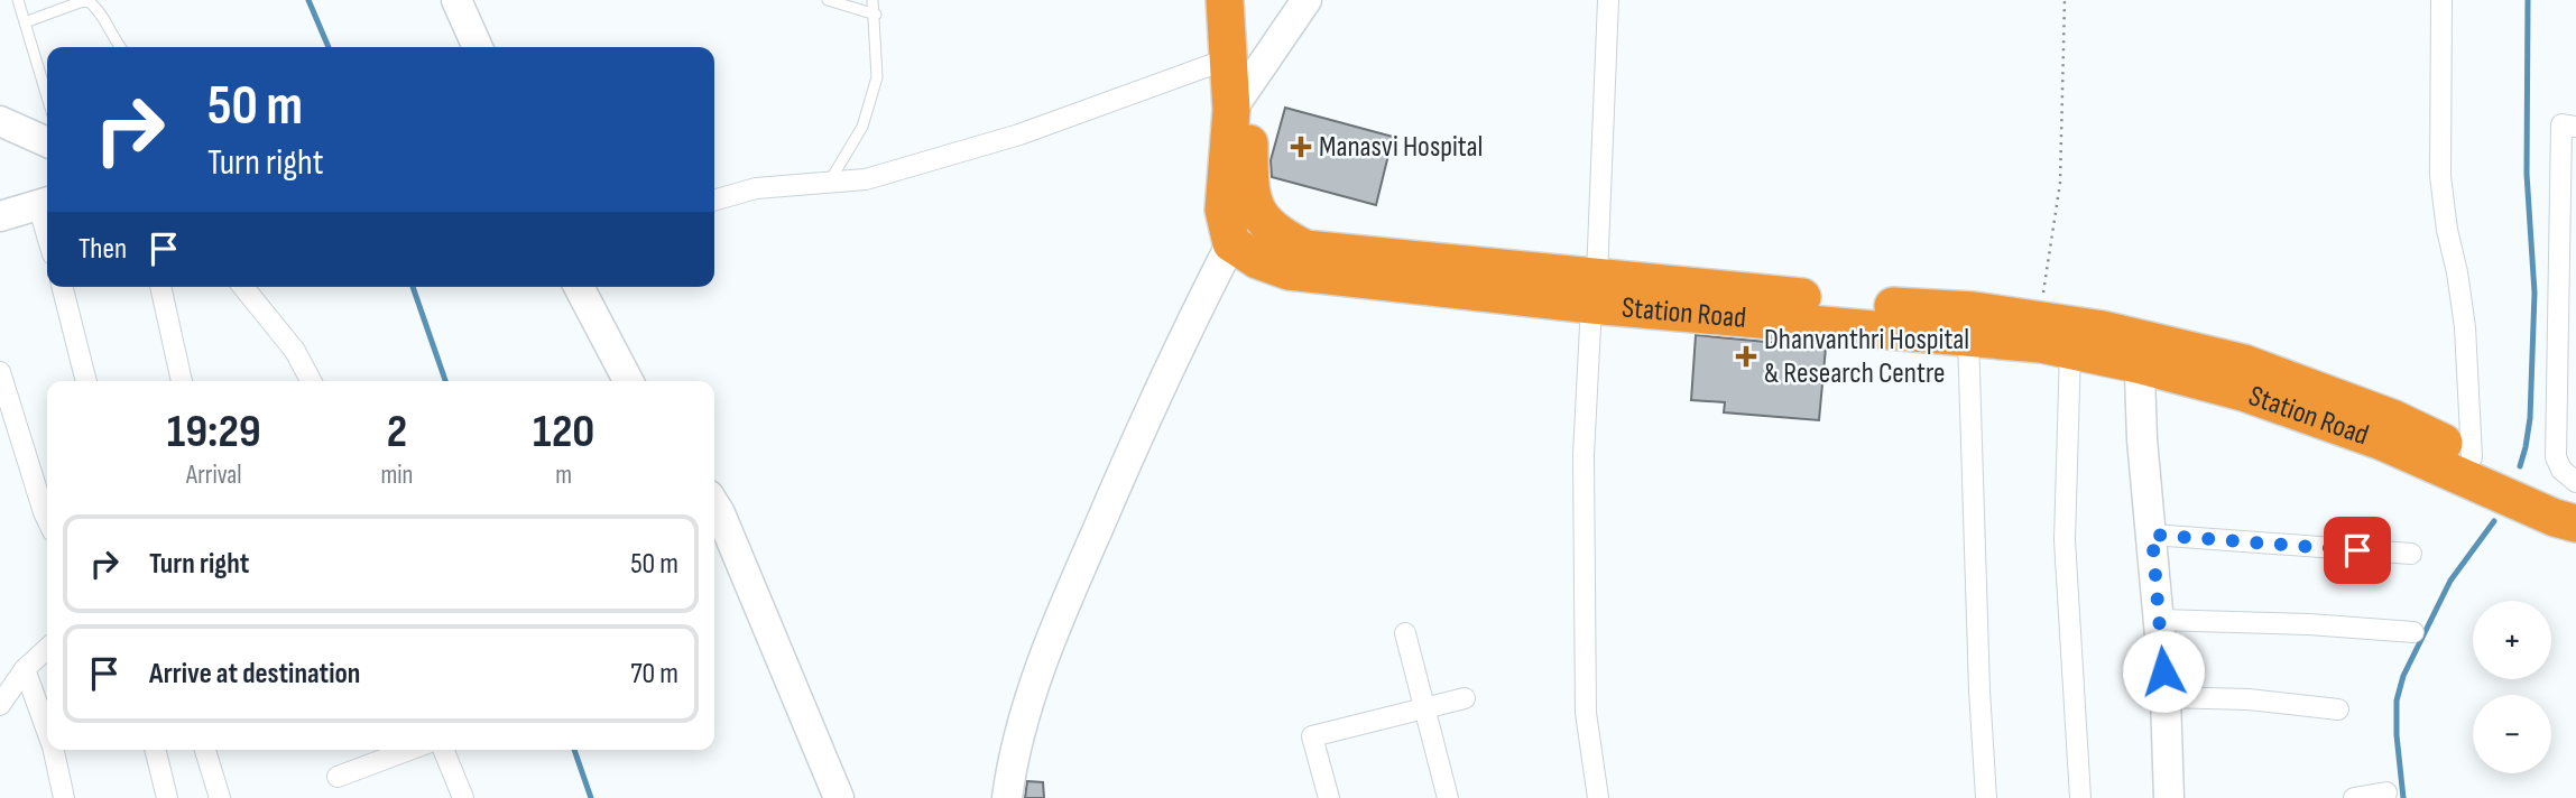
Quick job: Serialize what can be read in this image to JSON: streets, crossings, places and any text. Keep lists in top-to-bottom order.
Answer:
{
  "streets": {
    "highway": ["Station Road"]
  },
  "places": {
    "health": ["Manasvi Hospital", "Dhanvanthri Hospital & Research Centre"]
  },
  "page": {
    "turn": ["50 m", "Turn right"],
    "then": "Then",
    "eta": [
      "19:29",
      "Arrival",
      "2",
      "min",
      "120",
      "m"
    ],
    "list": [
      {
        "name": "Turn right",
        "value": "50 m"
      },
      {
        "name": "Arrive at destination",
        "value": "70 m"
      }
    ],
    "map_buttons": ["+", "−"]
  }
}
